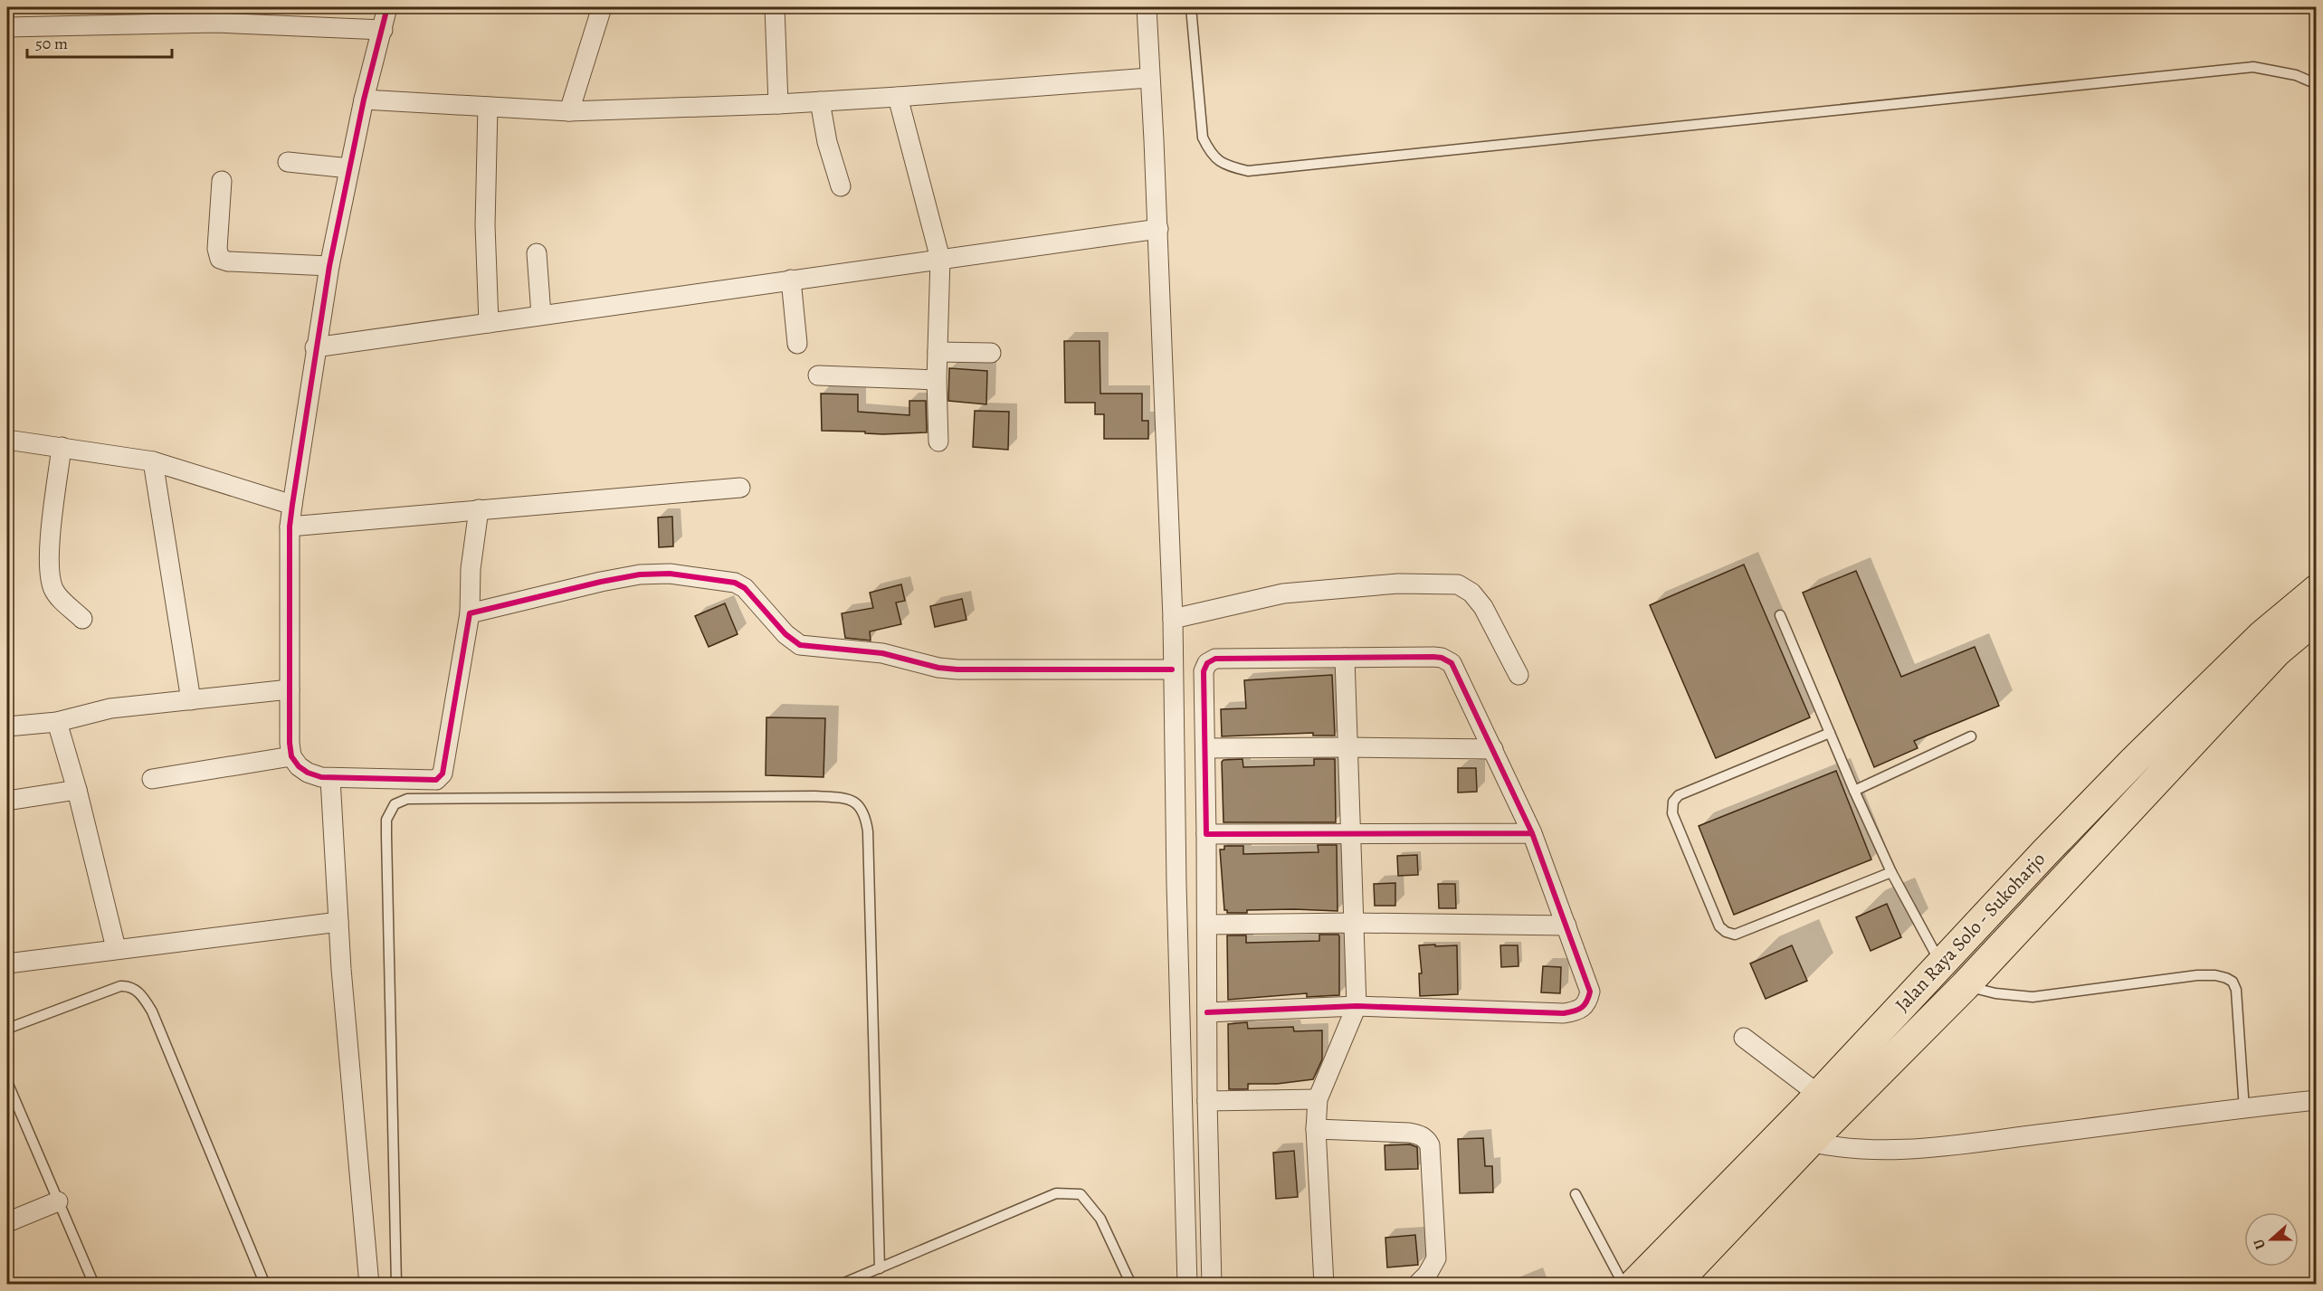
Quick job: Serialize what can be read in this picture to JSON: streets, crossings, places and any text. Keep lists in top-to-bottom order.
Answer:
{
  "streets": {
    "main road": ["Jalan Raya Solo - Sukoharjo"]
  },
  "scale_bar": "50 m",
  "north": "left"
}
